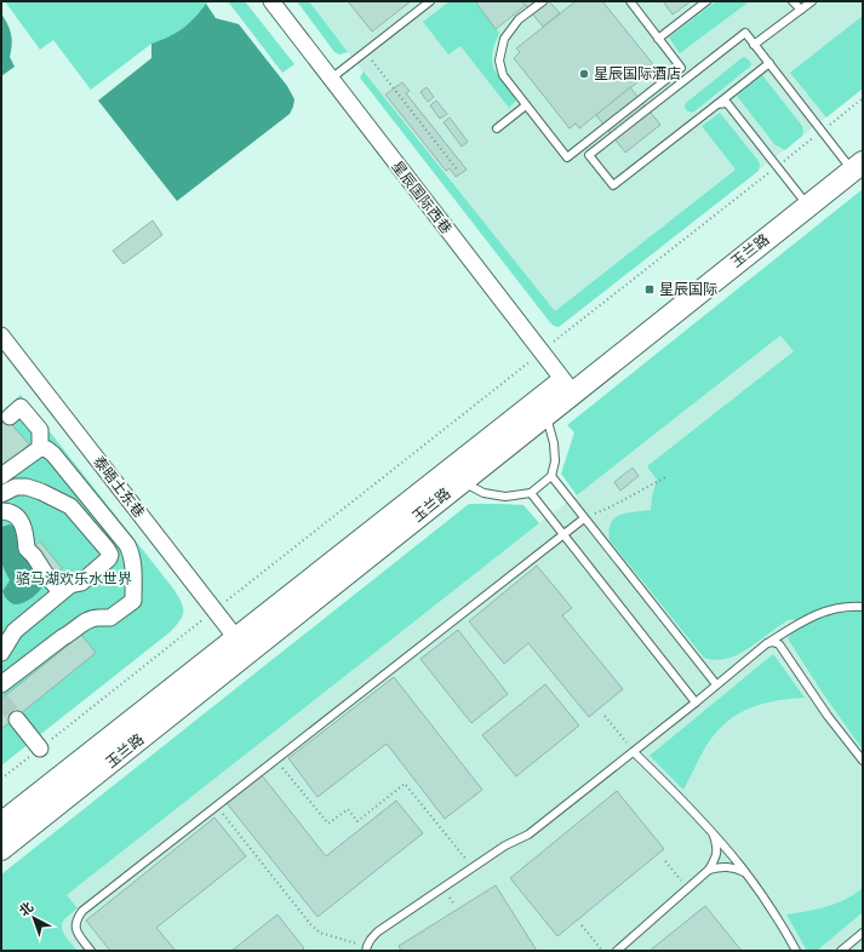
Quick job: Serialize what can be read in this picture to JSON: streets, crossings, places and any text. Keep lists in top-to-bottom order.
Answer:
{
  "streets": {
    "street": ["星辰国际西巷", "玉兰路", "泰晤士东巷"]
  },
  "crossings": [
    ["星辰国际西巷", "玉兰路"],
    ["玉兰路", "泰晤士东巷"]
  ],
  "parks": ["骆马湖欢乐水世界"],
  "places": {
    "other": ["星辰国际酒店"],
    "transit": ["星辰国际"]
  },
  "north": "top left"
}
